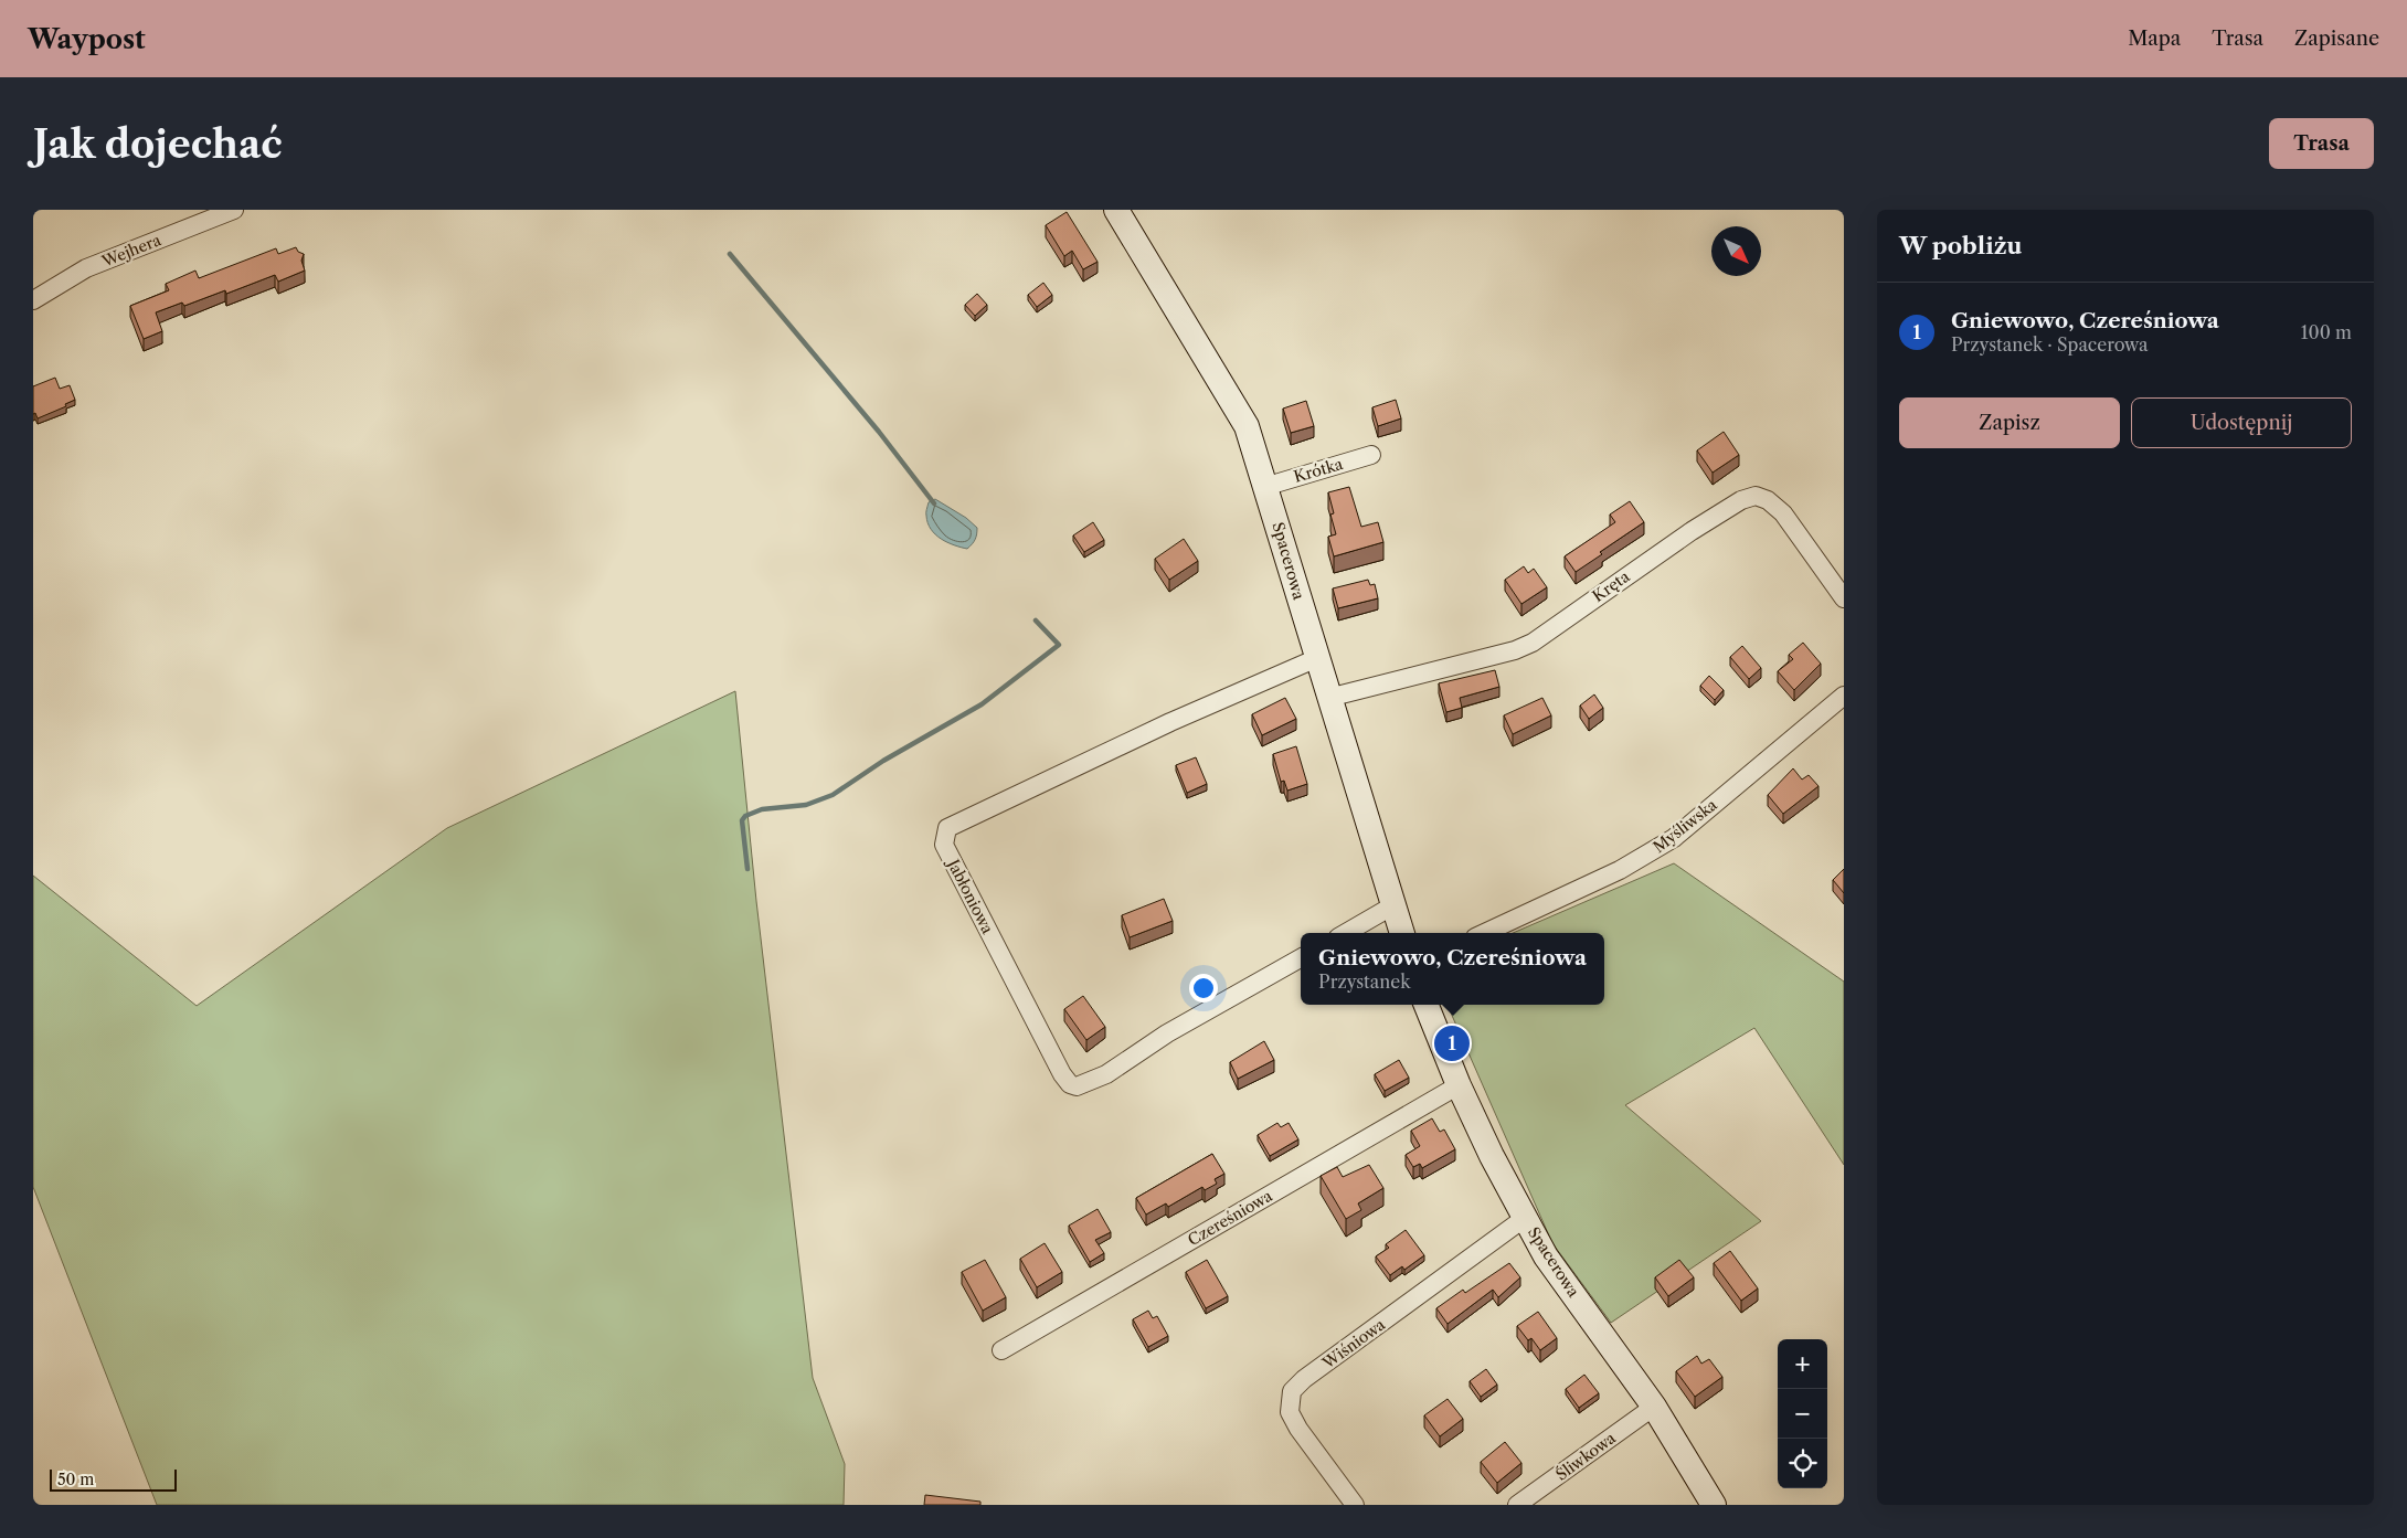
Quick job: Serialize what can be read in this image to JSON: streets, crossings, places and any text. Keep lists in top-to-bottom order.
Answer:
{
  "streets": {
    "street": [
      "Wejhera",
      "Krótka",
      "Spacerowa",
      "Kręta",
      "Myśliwska",
      "Jabłoniowa",
      "Czereśniowa",
      "Wiśniowa",
      "Śliwkowa"
    ]
  },
  "crossings": [
    ["Krótka", "Spacerowa"],
    ["Spacerowa", "Kręta"],
    ["Spacerowa", "Jabłoniowa"],
    ["Spacerowa", "Czereśniowa"],
    ["Spacerowa", "Wiśniowa"],
    ["Spacerowa", "Śliwkowa"]
  ],
  "scale_bar": "50 m",
  "north": "bottom right",
  "page": {
    "header": "Waypost",
    "nav": ["Mapa", "Trasa", "Zapisane"],
    "buttons": [
      "Trasa",
      ["Zapisz", "Udostępnij"]
    ],
    "title": "Jak dojechać",
    "heading": "W pobliżu",
    "list": [
      {
        "mark": "1",
        "name": "Gniewowo, Czereśniowa",
        "note": "Przystanek · Spacerowa",
        "value": "100 m"
      }
    ],
    "popup": ["Gniewowo, Czereśniowa", "Przystanek"],
    "pins": "1",
    "map_buttons": ["+", "−"],
    "scale": "50 m"
  }
}
